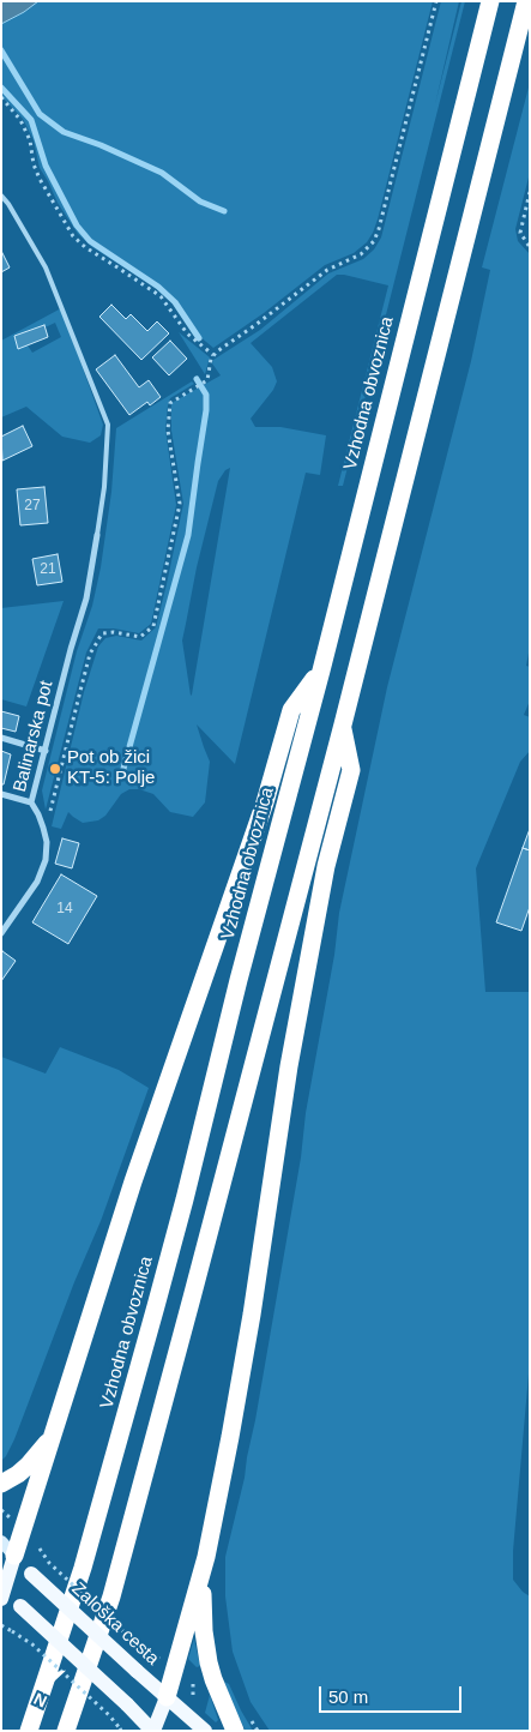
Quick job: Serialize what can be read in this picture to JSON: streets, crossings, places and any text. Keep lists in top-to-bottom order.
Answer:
{
  "streets": {
    "highway": ["Vzhodna obvoznica"],
    "main road": ["Zaloška cesta"],
    "street": ["Balinarska pot"]
  },
  "places": ["Pot ob žici KT-5: Polje"],
  "house_numbers": ["27", "21", "14"],
  "scale_bar": "50 m",
  "north": "bottom left"
}
